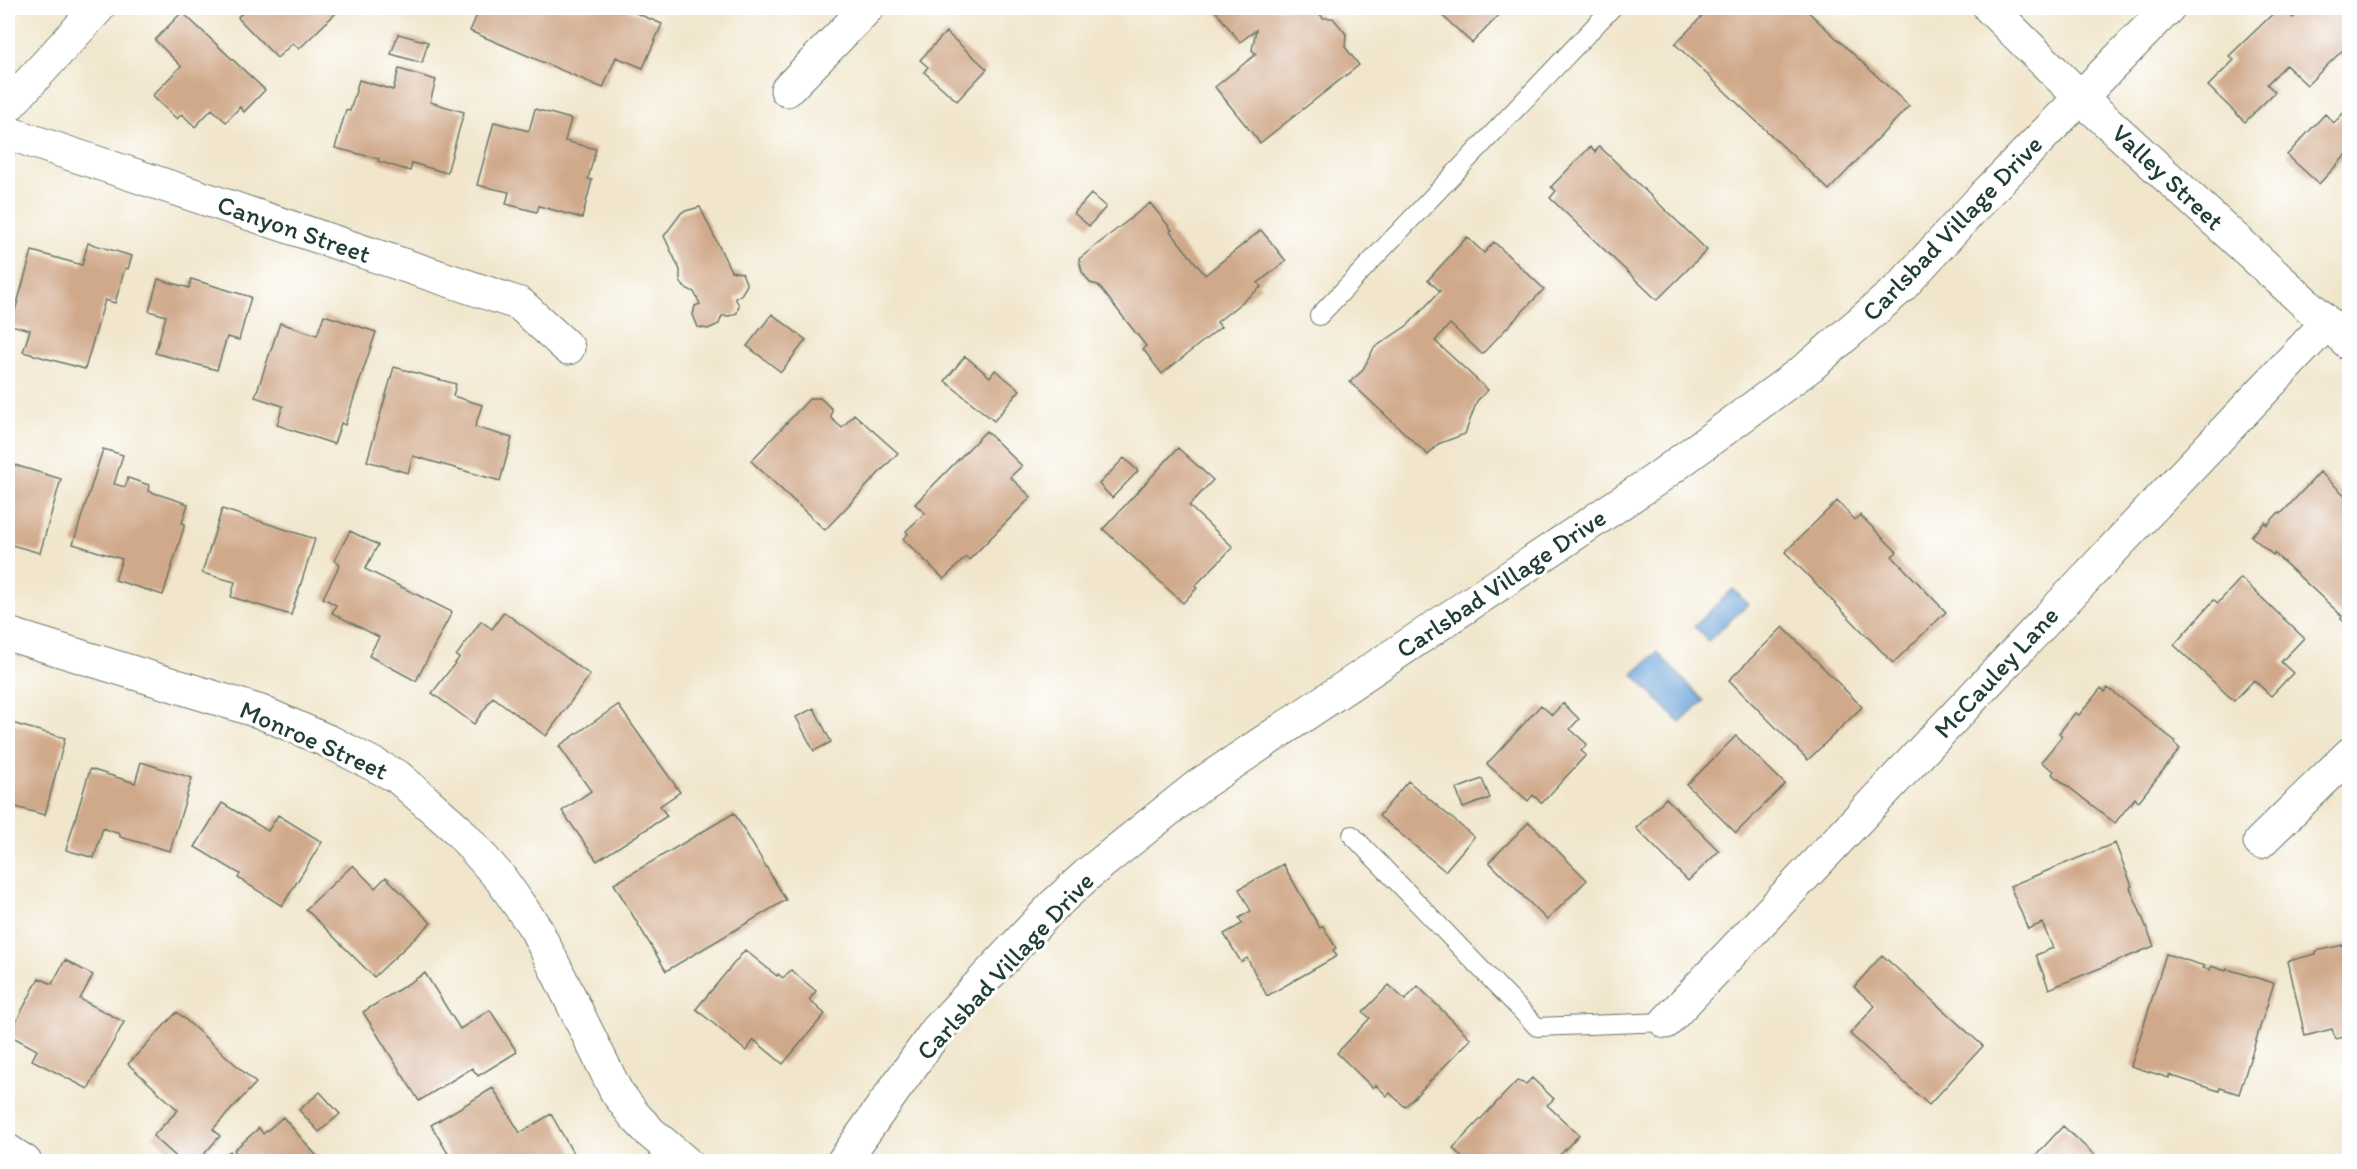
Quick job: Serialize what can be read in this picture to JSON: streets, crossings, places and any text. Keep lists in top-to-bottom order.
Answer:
{
  "streets": {
    "main road": [
      "Valley Street",
      "Carlsbad Village Drive",
      "Canyon Street",
      "McCauley Lane",
      "Monroe Street"
    ]
  },
  "crossings": [
    ["Valley Street", "Carlsbad Village Drive"],
    ["Valley Street", "McCauley Lane"]
  ]
}
